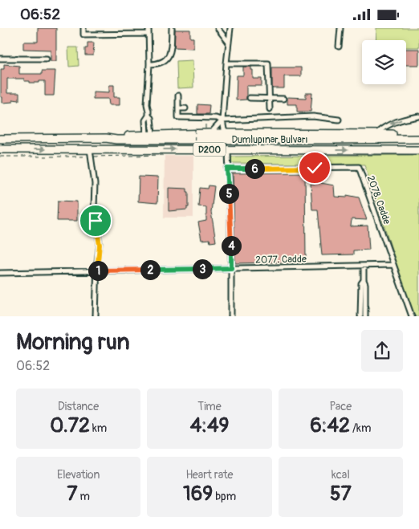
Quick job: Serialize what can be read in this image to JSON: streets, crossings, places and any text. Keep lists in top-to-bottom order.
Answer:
{
  "streets": {
    "highway": ["Dumlupınar Bulvarı", "D200"],
    "street": ["2078. Cadde", "2077. Cadde"]
  },
  "crossings": [
    ["2078. Cadde", "2077. Cadde"]
  ],
  "page": {
    "status": "06:52",
    "pins": [
      "6",
      "5",
      "4",
      "3",
      "2",
      "1"
    ],
    "heading": ["Morning run", "06:52"],
    "stats": [
      ["Distance", "0.72 km"],
      ["Time", "4:49"],
      ["Pace", "6:42 /km"],
      ["Elevation", "7 m"],
      ["Heart rate", "169 bpm"],
      ["kcal", "57"]
    ]
  }
}
